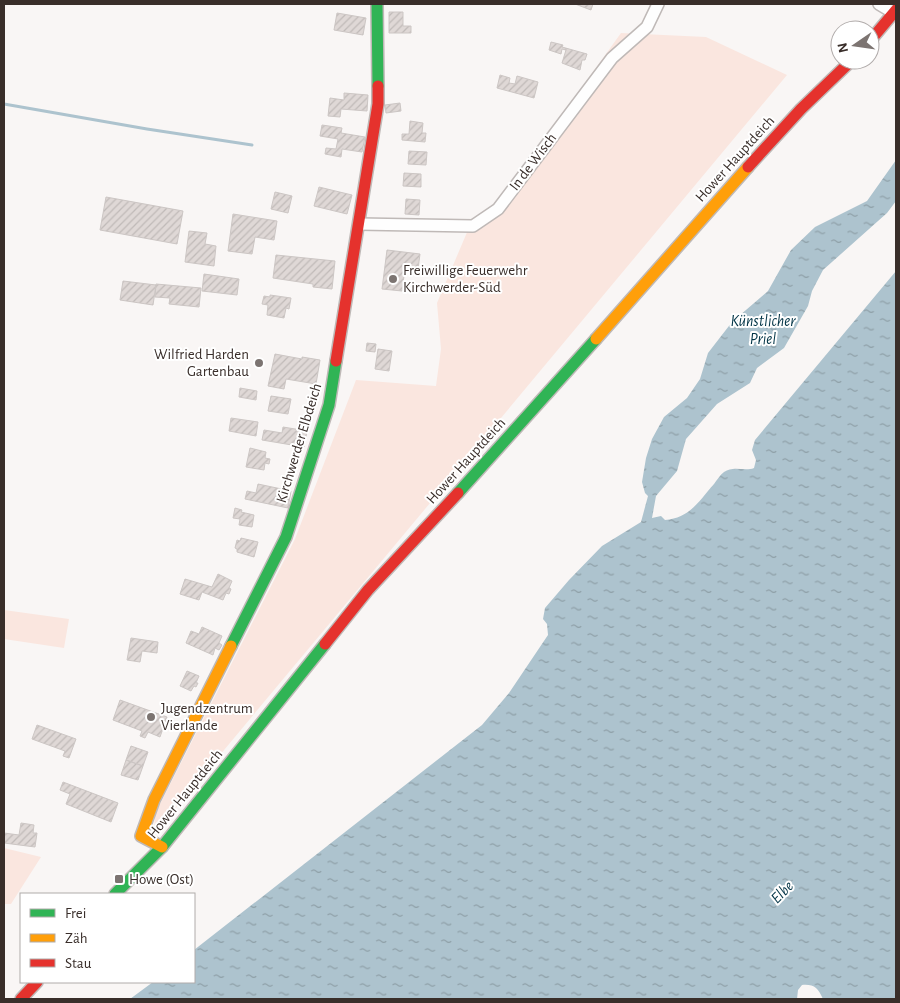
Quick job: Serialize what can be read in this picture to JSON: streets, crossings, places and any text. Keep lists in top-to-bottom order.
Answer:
{
  "streets": {
    "street": ["Hower Hauptdeich", "In de Wisch", "Kirchwerder Elbdeich"]
  },
  "crossings": [
    ["Hower Hauptdeich", "Kirchwerder Elbdeich"],
    ["In de Wisch", "Kirchwerder Elbdeich"]
  ],
  "water": ["Künstlicher Priel", "Elbe"],
  "places": {
    "other": ["Freiwillige Feuerwehr Kirchwerder-Süd", "Wilfried Harden Gartenbau", "Jugendzentrum Vierlande"],
    "transit": ["Howe (Ost)"]
  },
  "legend": ["Frei", "Zäh", "Stau"],
  "north": "left"
}
